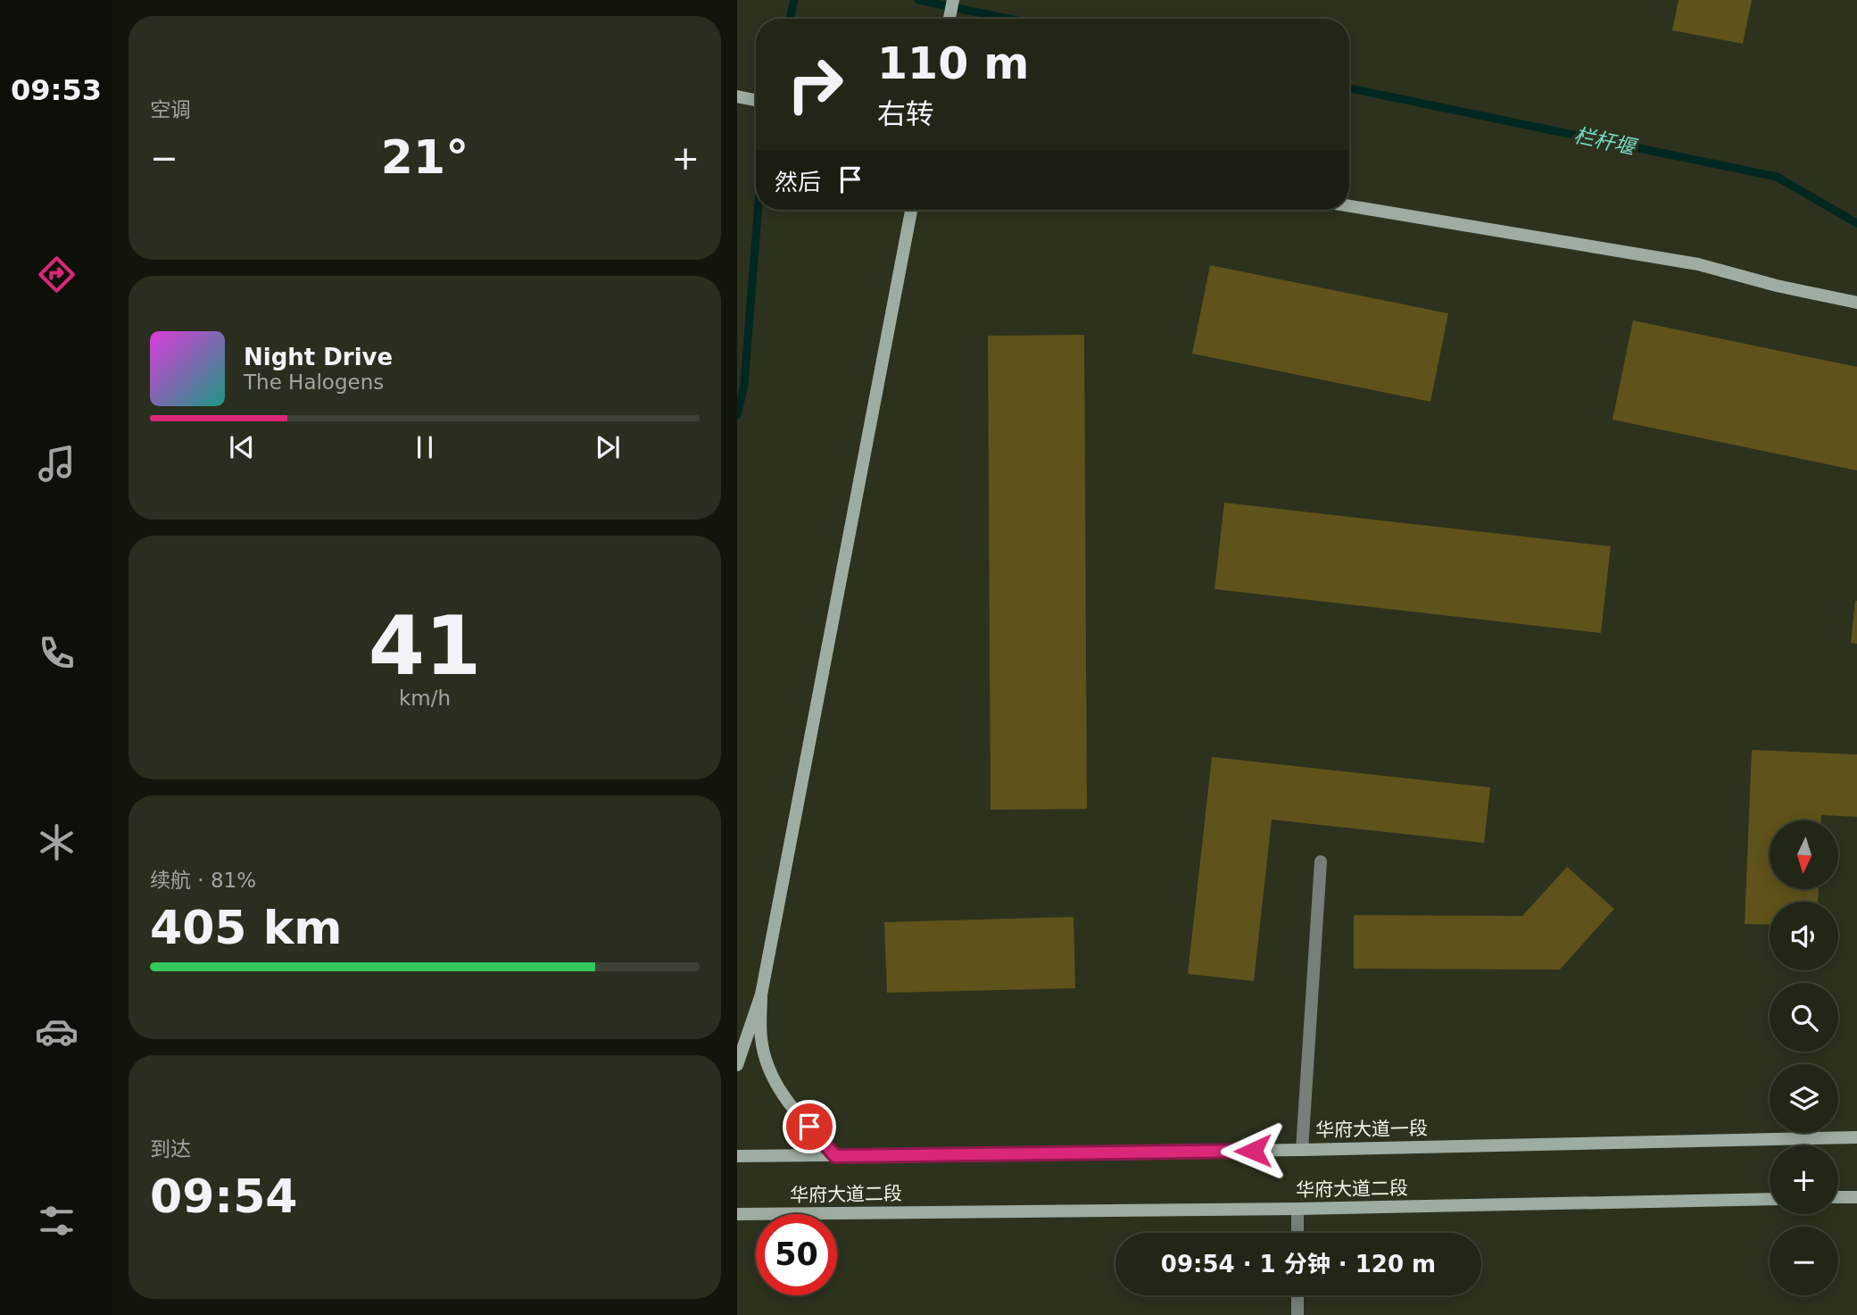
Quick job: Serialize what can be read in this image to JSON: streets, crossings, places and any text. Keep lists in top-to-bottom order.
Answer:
{
  "streets": {
    "main road": ["华府大道一段", "华府大道二段"]
  },
  "water": ["栏杆堰"],
  "north": "bottom",
  "page": {
    "tabs": "09:53",
    "tile": [
      "空调",
      ["41", "km/h"],
      ["续航 · 81%", "405 km"],
      ["到达", "09:54"]
    ],
    "turn": ["110 m", "右转"],
    "heat": ["−", "21°", "+"],
    "then": "然后",
    "song": ["Night Drive", "The Halogens"],
    "map_buttons": ["+", "−"],
    "limit": "50",
    "trip": "09:54 · 1 分钟 · 120 m"
  }
}
